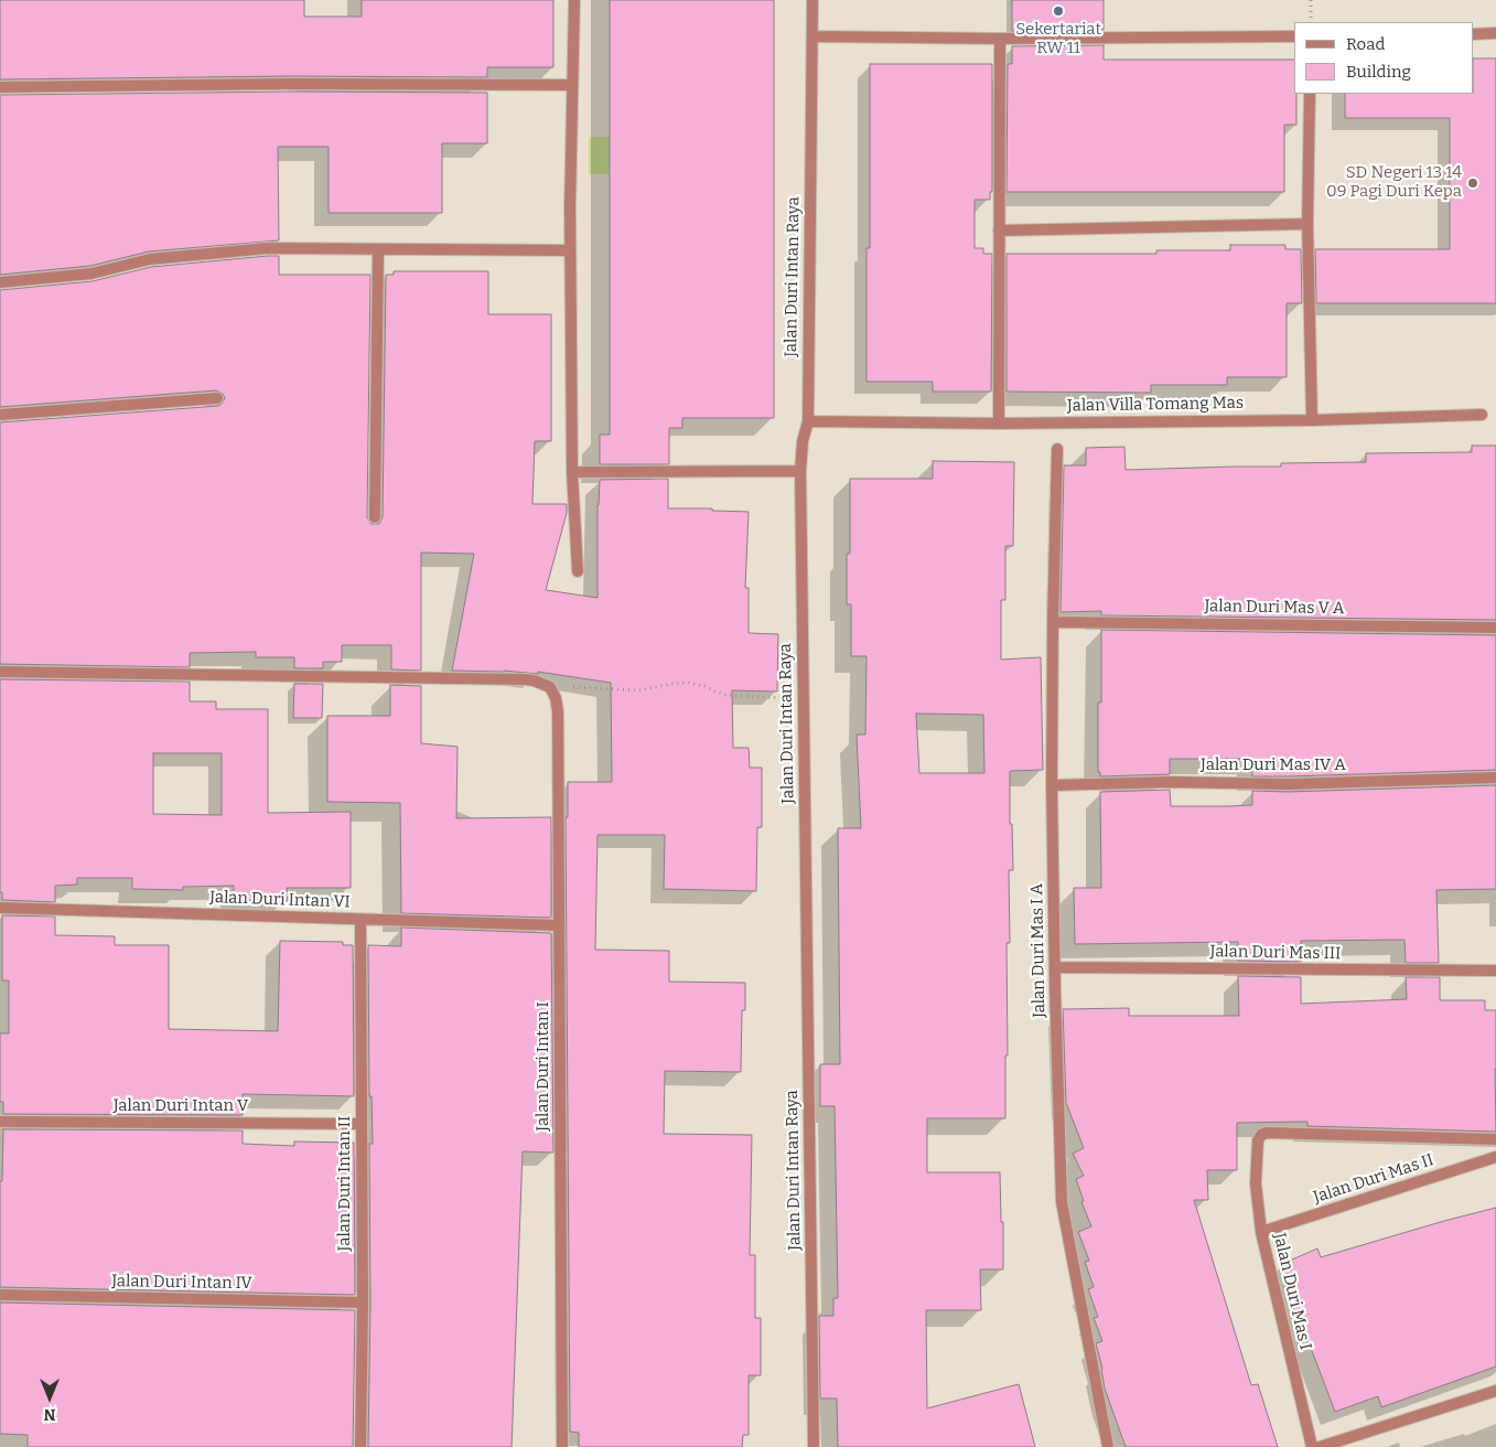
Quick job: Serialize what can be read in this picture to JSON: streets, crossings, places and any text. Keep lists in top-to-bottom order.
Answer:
{
  "streets": {
    "street": [
      "Jalan Duri Intan Raya",
      "Jalan Villa Tomang Mas",
      "Jalan Duri Mas V A",
      "Jalan Duri Mas IV A",
      "Jalan Duri Intan VI",
      "Jalan Duri Mas I A",
      "Jalan Duri Mas III",
      "Jalan Duri Intan I",
      "Jalan Duri Intan V",
      "Jalan Duri Mas II",
      "Jalan Duri Intan II",
      "Jalan Duri Intan IV",
      "Jalan Duri Mas I"
    ]
  },
  "crossings": [
    ["Jalan Duri Intan Raya", "Jalan Villa Tomang Mas"],
    ["Jalan Duri Mas V A", "Jalan Duri Mas I A"],
    ["Jalan Duri Mas IV A", "Jalan Duri Mas I A"],
    ["Jalan Duri Intan VI", "Jalan Duri Intan I"],
    ["Jalan Duri Intan VI", "Jalan Duri Intan II"],
    ["Jalan Duri Mas I A", "Jalan Duri Mas III"],
    ["Jalan Duri Intan V", "Jalan Duri Intan II"],
    ["Jalan Duri Mas II", "Jalan Duri Mas I"],
    ["Jalan Duri Intan II", "Jalan Duri Intan IV"]
  ],
  "places": ["Sekertariat RW 11", "SD Negeri 13 14 09 Pagi Duri Kepa"],
  "legend": ["Road", "Building"],
  "north": "bottom"
}
